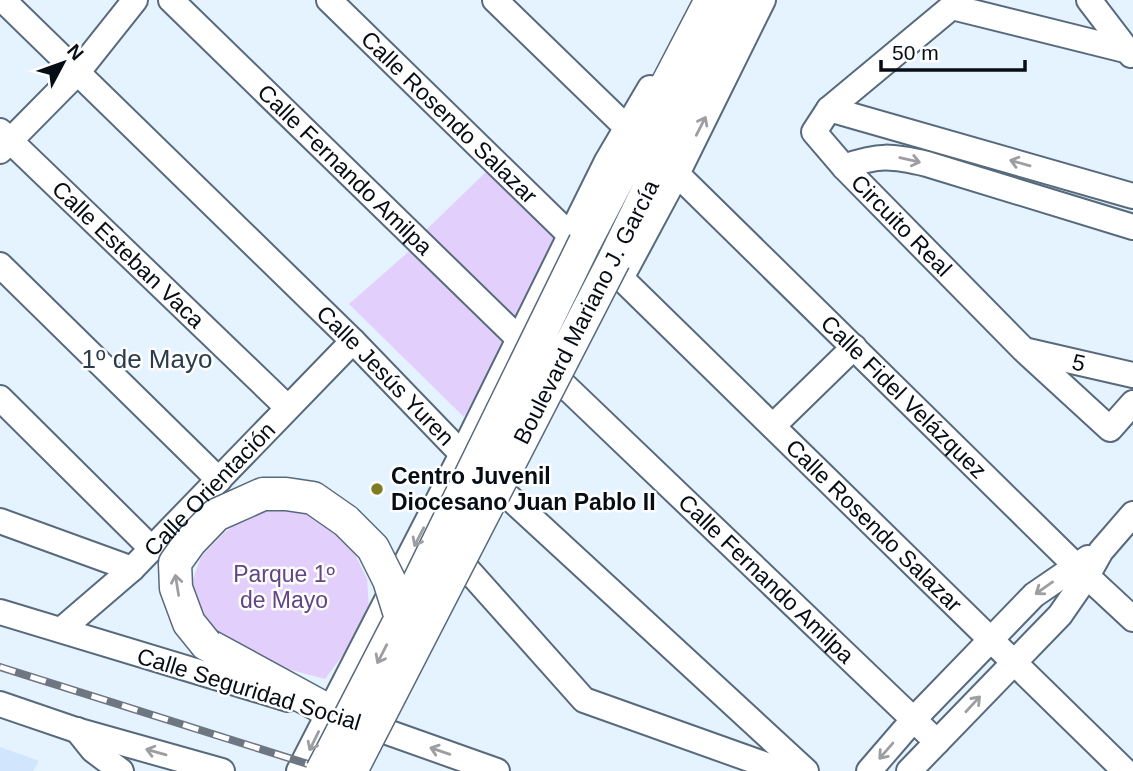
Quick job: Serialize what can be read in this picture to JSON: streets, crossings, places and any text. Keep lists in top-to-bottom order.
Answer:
{
  "streets": {
    "main road": ["Boulevard Mariano J. García"],
    "street": [
      "Calle Rosendo Salazar",
      "Calle Fernando Amilpa",
      "Circuito Real",
      "Calle Esteban Vaca",
      "5",
      "Calle Jesús Yuren",
      "Calle Fidel Velázquez",
      "Calle Orientación",
      "Calle Seguridad Social"
    ]
  },
  "crossings": [
    ["Calle Rosendo Salazar", "Boulevard Mariano J. García"],
    ["Circuito Real", "5"],
    ["Calle Esteban Vaca", "Calle Orientación"],
    ["Calle Jesús Yuren", "Calle Orientación"],
    ["Calle Orientación", "Calle Seguridad Social"]
  ],
  "districts": ["1º de Mayo"],
  "parks": ["Parque 1º de Mayo"],
  "places": ["Centro Juvenil Diocesano Juan Pablo II"],
  "scale_bar": "50 m",
  "north": "top right"
}
